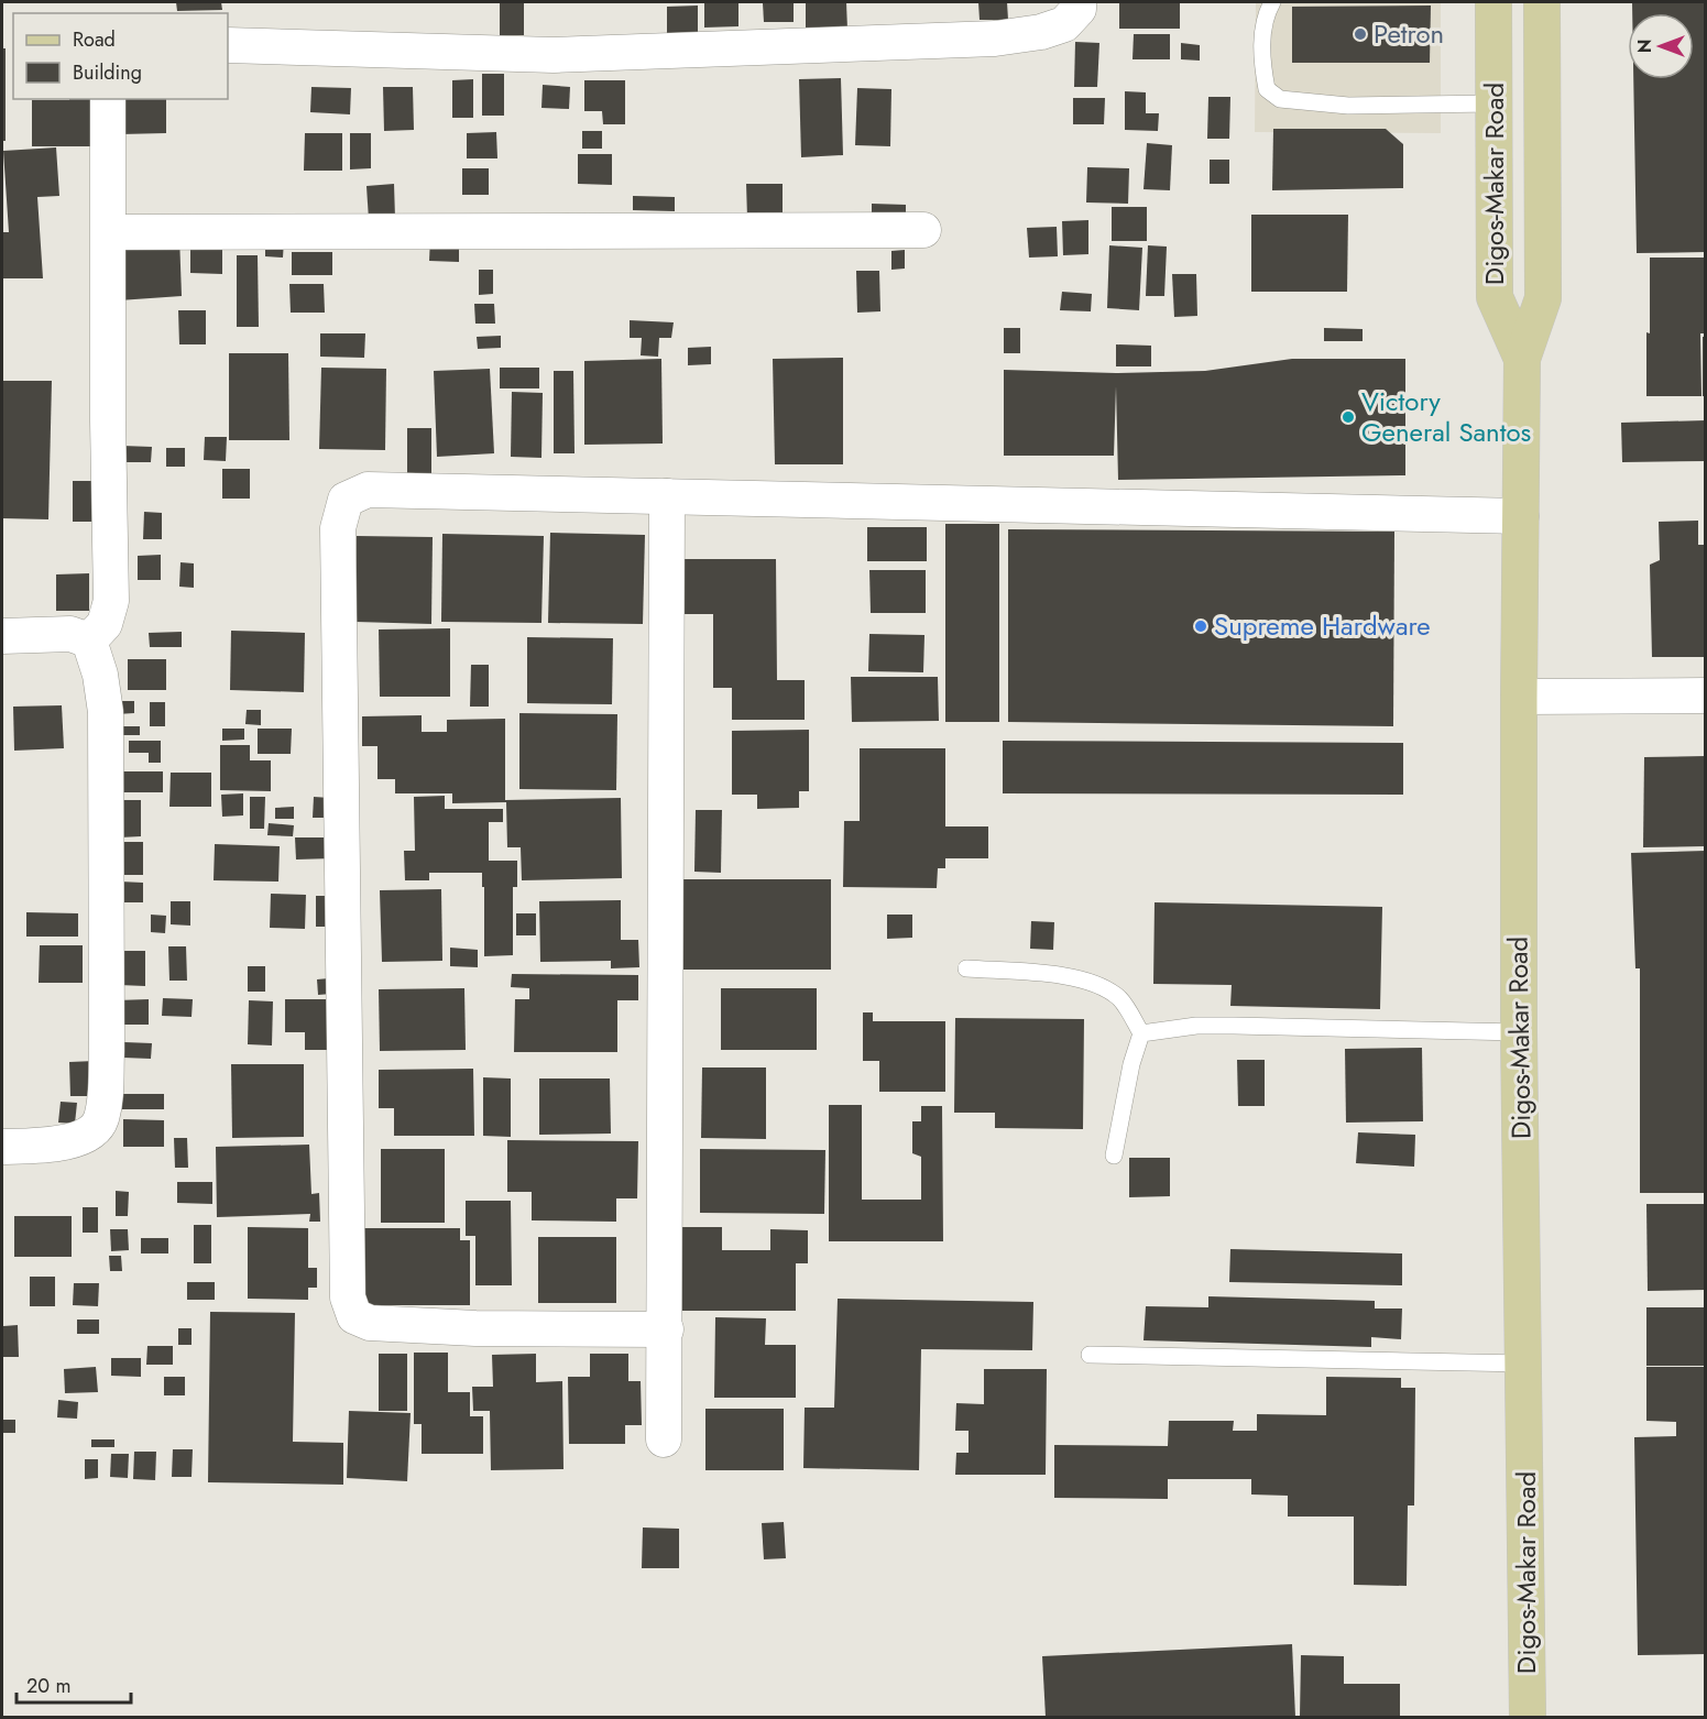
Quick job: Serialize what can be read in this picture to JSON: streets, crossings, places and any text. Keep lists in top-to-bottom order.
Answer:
{
  "streets": {
    "main road": ["Digos-Makar Road"]
  },
  "places": ["Petron", "Victory General Santos", "Supreme Hardware"],
  "legend": ["Road", "Building"],
  "scale_bar": "20 m",
  "north": "left"
}
